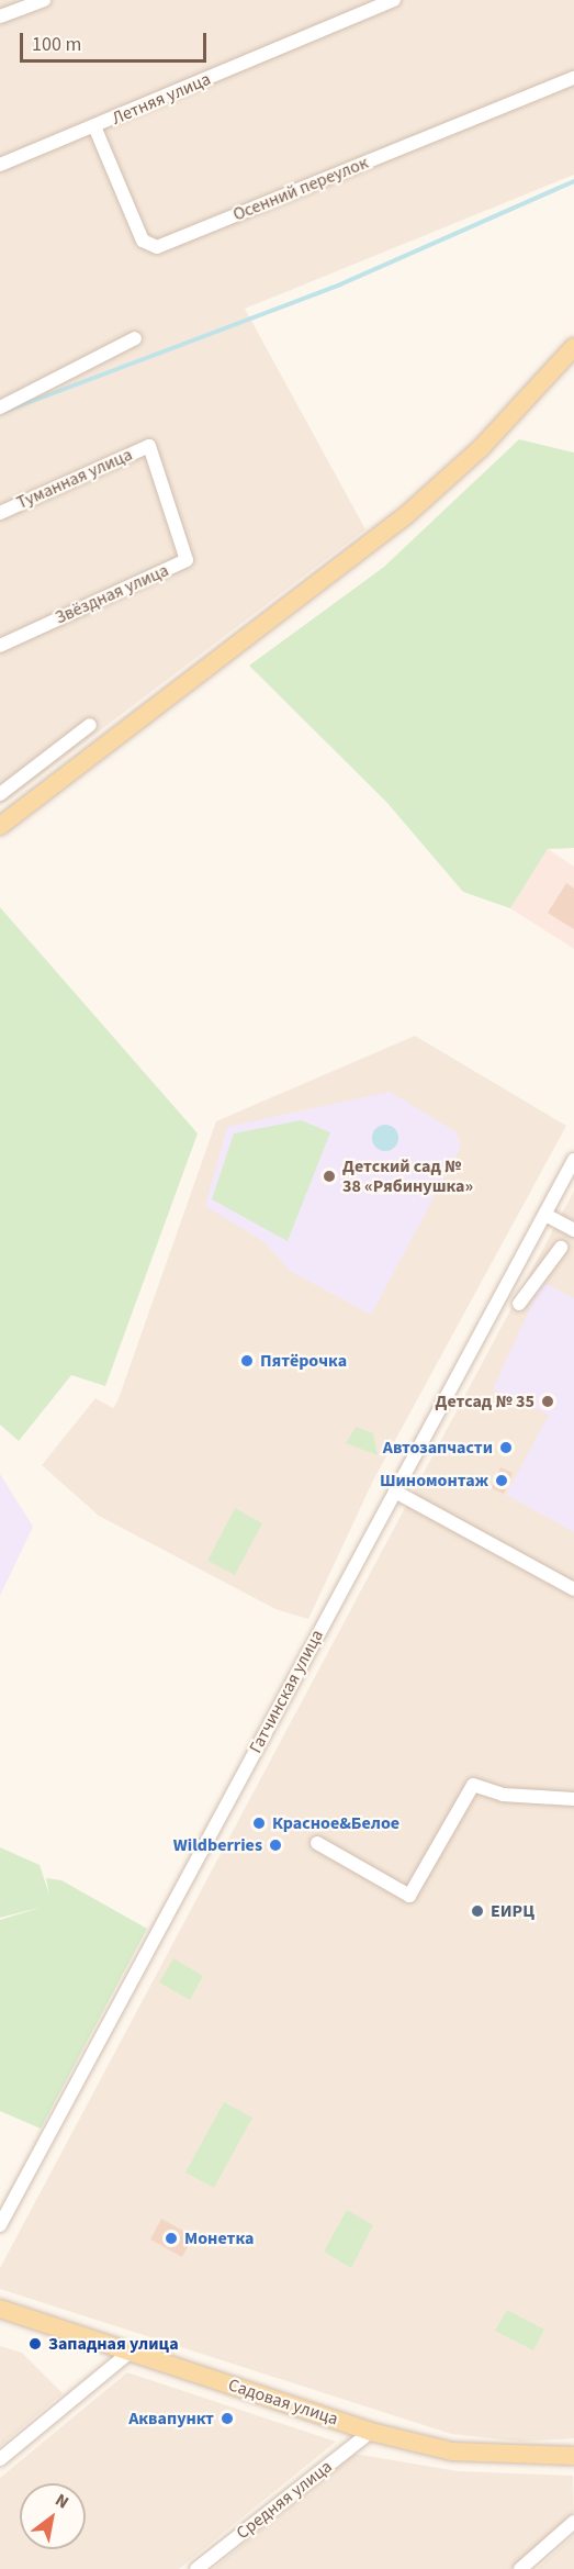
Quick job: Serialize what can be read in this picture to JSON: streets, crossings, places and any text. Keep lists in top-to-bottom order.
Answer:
{
  "streets": {
    "main road": ["Садовая улица"],
    "street": [
      "Летняя улица",
      "Осенний переулок",
      "Туманная улица",
      "Звёздная улица",
      "Гатчинская улица",
      "Средняя улица"
    ]
  },
  "crossings": [
    ["Летняя улица", "Осенний переулок"],
    ["Туманная улица", "Звёздная улица"],
    ["Садовая улица", "Средняя улица"]
  ],
  "places": [
    "Детский сад № 38 «Рябинушка»",
    "Пятёрочка",
    "Детсад № 35",
    "Автозапчасти",
    "Шиномонтаж",
    "Красное&Белое",
    "Wildberries",
    "ЕИРЦ",
    "Монетка",
    "Западная улица",
    "Аквапункт"
  ],
  "scale_bar": "100 m",
  "north": "top right"
}
